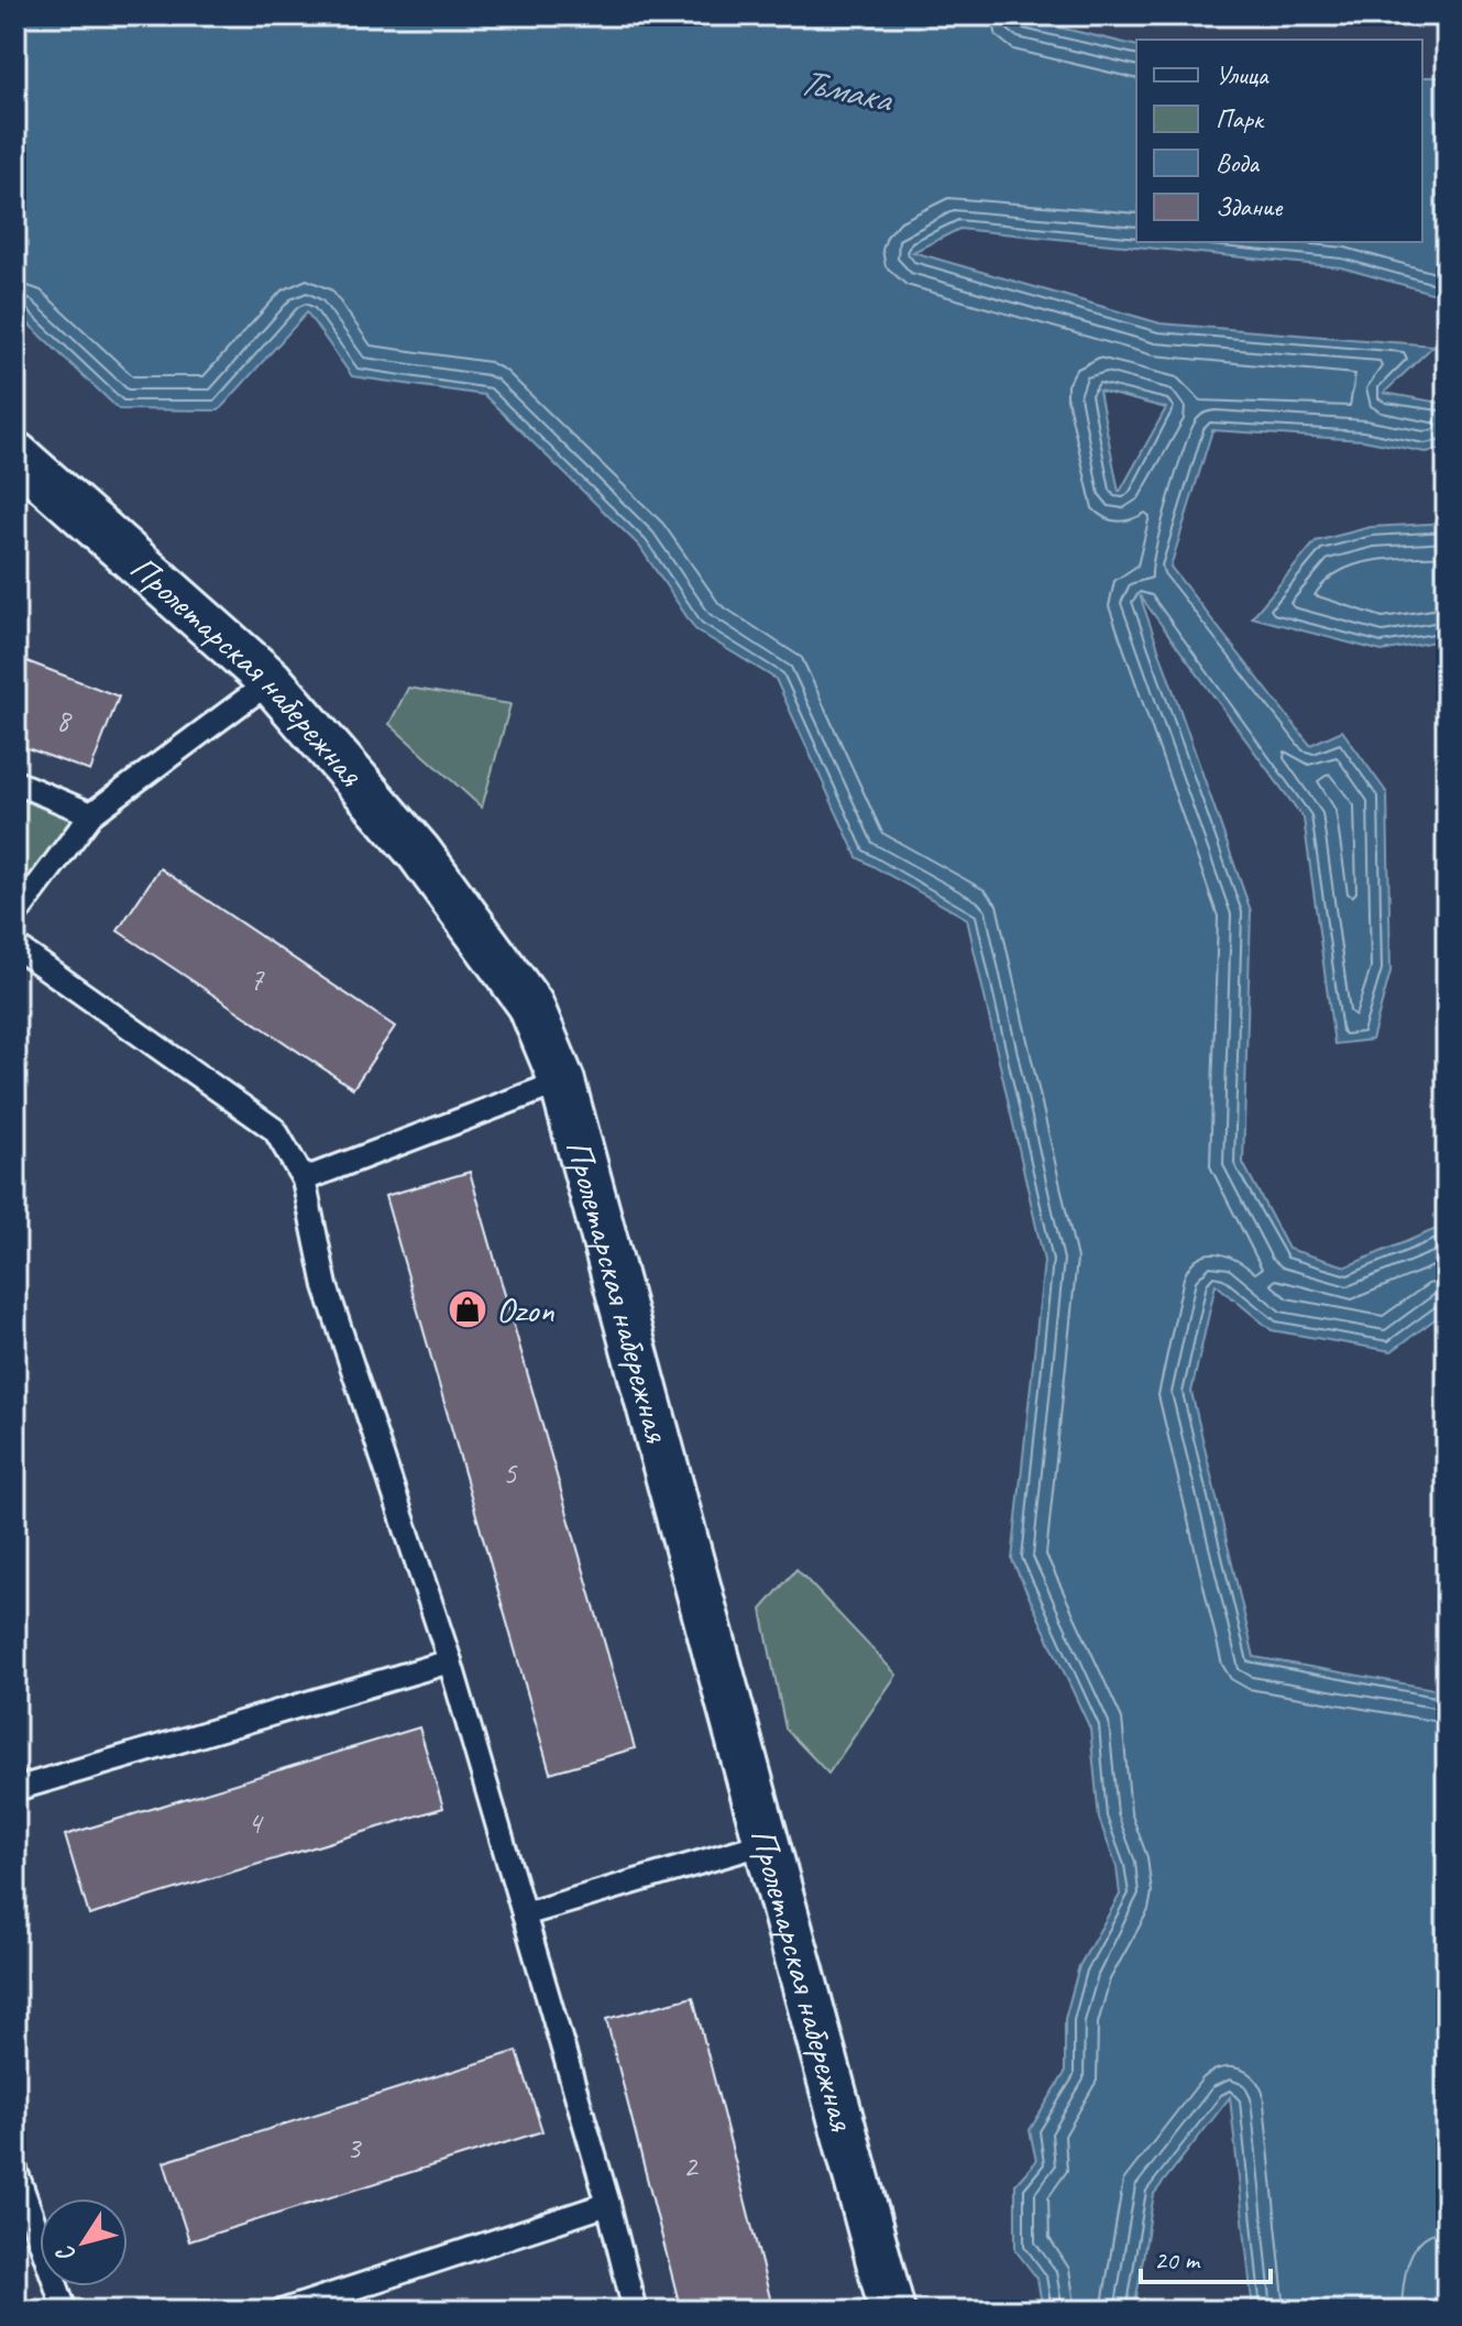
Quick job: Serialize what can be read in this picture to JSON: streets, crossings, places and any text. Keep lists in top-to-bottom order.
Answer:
{
  "streets": {
    "street": ["Пролетарская набережная"]
  },
  "water": ["Тьмака"],
  "places": {
    "shop": ["Ozon"]
  },
  "house_numbers": [
    "8",
    "7",
    "5",
    "4",
    "3",
    "2"
  ],
  "legend": [
    "Улица",
    "Парк",
    "Вода",
    "Здание"
  ],
  "scale_bar": "20 m",
  "north": "bottom left"
}
